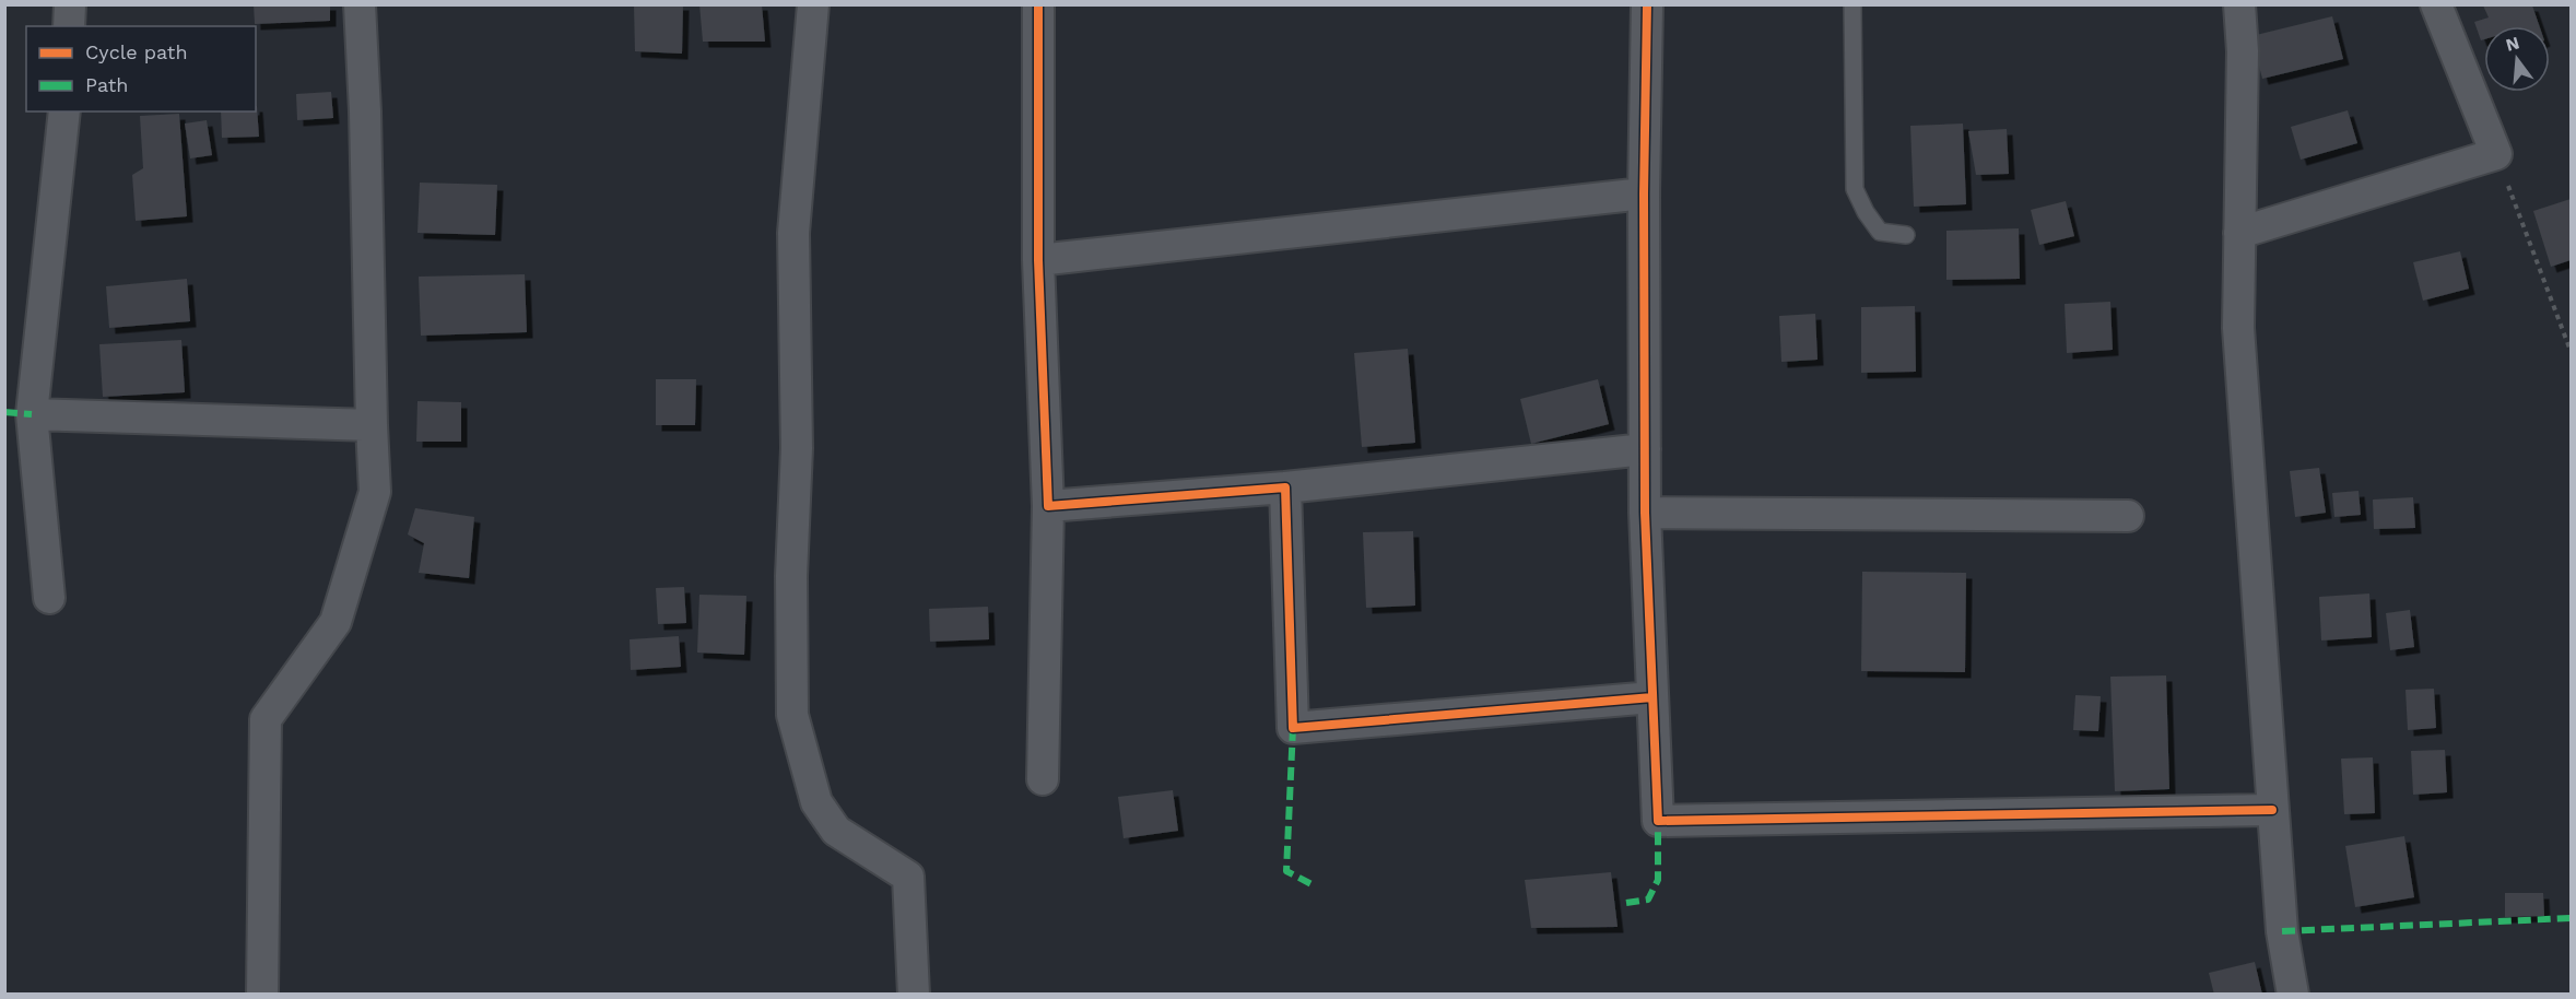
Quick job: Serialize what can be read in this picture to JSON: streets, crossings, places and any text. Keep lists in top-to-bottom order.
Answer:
{
  "legend": ["Cycle path", "Path"],
  "north": "top"
}
